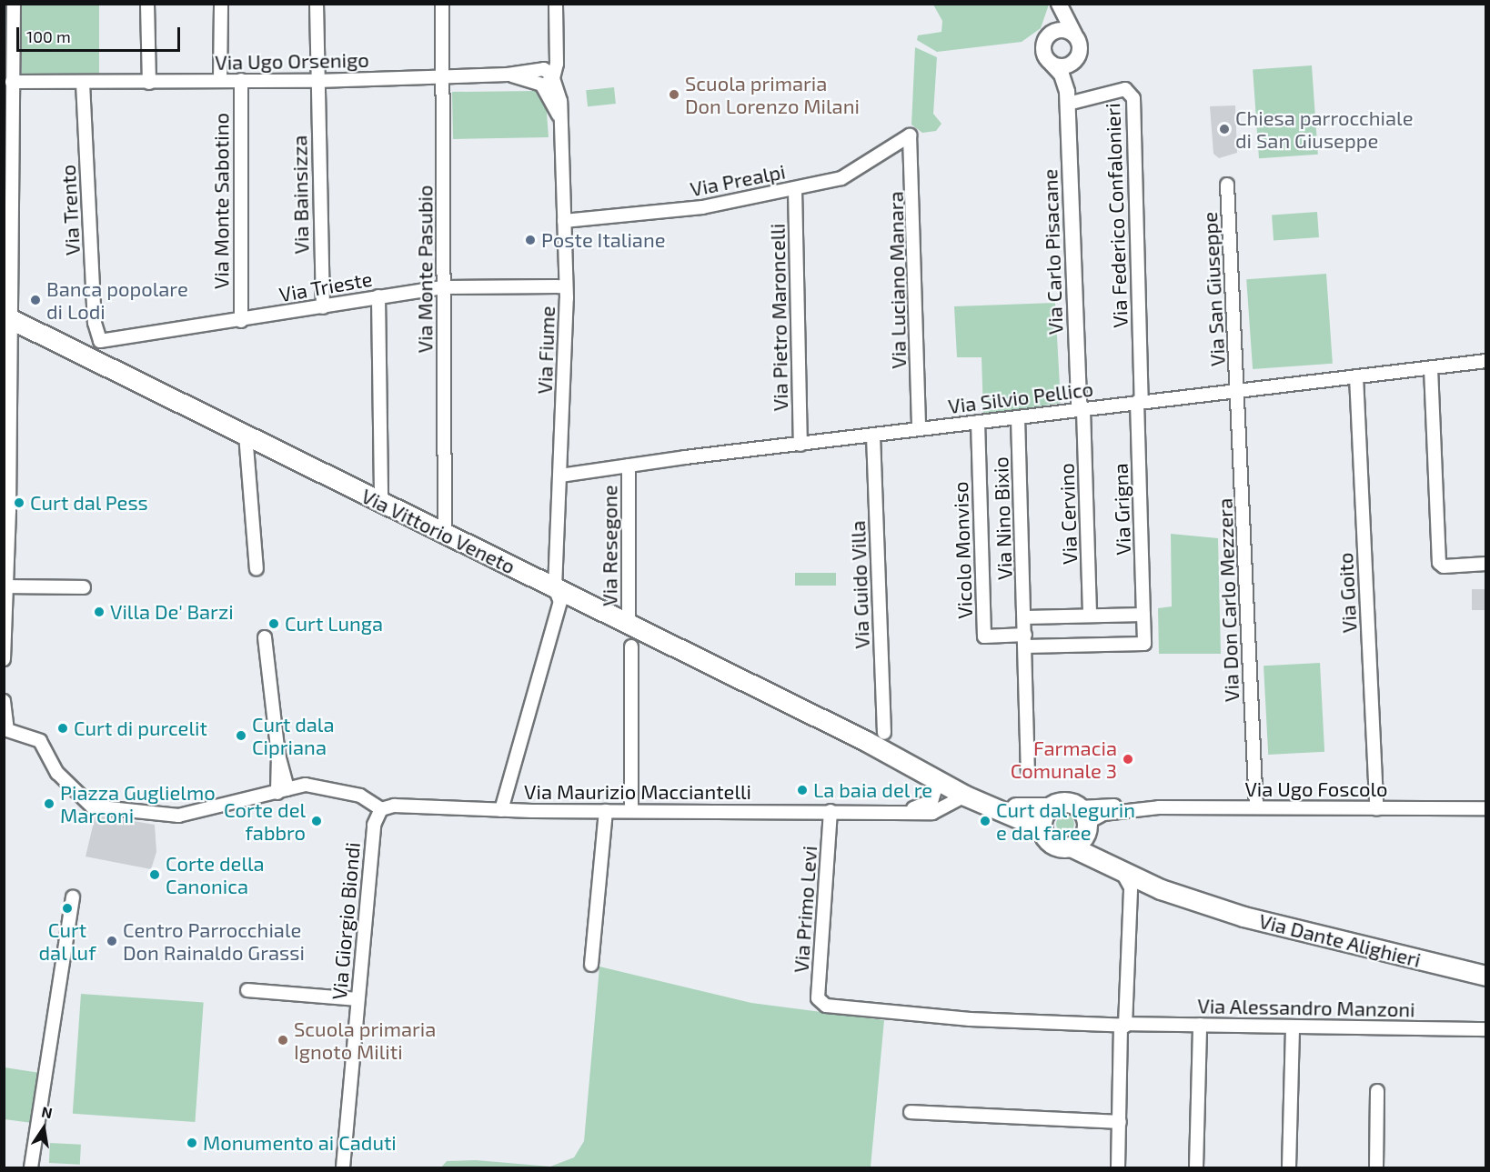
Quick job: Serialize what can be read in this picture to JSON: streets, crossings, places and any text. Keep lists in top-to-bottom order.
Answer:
{
  "streets": {
    "main road": ["Via Vittorio Veneto", "Via Dante Alighieri"],
    "street": [
      "Via Ugo Orsenigo",
      "Via Prealpi",
      "Via Bainsizza",
      "Via Monte Sabotino",
      "Via Trento",
      "Via Federico Confalonieri",
      "Via Carlo Pisacane",
      "Via Monte Pasubio",
      "Via Luciano Manara",
      "Via Trieste",
      "Via San Giuseppe",
      "Via Pietro Maroncelli",
      "Via Fiume",
      "Via Silvio Pellico",
      "Via Grigna",
      "Via Cervino",
      "Via Nino Bixio",
      "Via Resegone",
      "Vicolo Monviso",
      "Via Guido Villa",
      "Via Goito",
      "Via Don Carlo Mezzera",
      "Via Ugo Foscolo",
      "Via Maurizio Macciantelli",
      "Via Primo Levi",
      "Via Giorgio Biondi",
      "Via Alessandro Manzoni"
    ]
  },
  "crossings": [
    ["Via Ugo Orsenigo", "Via Bainsizza"],
    ["Via Ugo Orsenigo", "Via Monte Sabotino"],
    ["Via Ugo Orsenigo", "Via Trento"],
    ["Via Ugo Orsenigo", "Via Monte Pasubio"],
    ["Via Ugo Orsenigo", "Via Fiume"],
    ["Via Prealpi", "Via Luciano Manara"],
    ["Via Prealpi", "Via Pietro Maroncelli"],
    ["Via Prealpi", "Via Fiume"],
    ["Via Bainsizza", "Via Trieste"],
    ["Via Monte Sabotino", "Via Trieste"],
    ["Via Trento", "Via Trieste"],
    ["Via Federico Confalonieri", "Via Carlo Pisacane"],
    ["Via Federico Confalonieri", "Via Silvio Pellico"],
    ["Via Federico Confalonieri", "Via Grigna"],
    ["Via Carlo Pisacane", "Via Silvio Pellico"],
    ["Via Carlo Pisacane", "Via Cervino"],
    ["Via Monte Pasubio", "Via Trieste"],
    ["Via Monte Pasubio", "Via Vittorio Veneto"],
    ["Via Luciano Manara", "Via Silvio Pellico"],
    ["Via Trieste", "Via Fiume"],
    ["Via San Giuseppe", "Via Silvio Pellico"],
    ["Via San Giuseppe", "Via Don Carlo Mezzera"],
    ["Via Pietro Maroncelli", "Via Silvio Pellico"],
    ["Via Fiume", "Via Silvio Pellico"],
    ["Via Fiume", "Via Vittorio Veneto"],
    ["Via Fiume", "Via Maurizio Macciantelli"],
    ["Via Silvio Pellico", "Via Grigna"],
    ["Via Silvio Pellico", "Via Cervino"],
    ["Via Silvio Pellico", "Via Nino Bixio"],
    ["Via Silvio Pellico", "Via Resegone"],
    ["Via Silvio Pellico", "Vicolo Monviso"],
    ["Via Silvio Pellico", "Via Guido Villa"],
    ["Via Silvio Pellico", "Via Goito"],
    ["Via Silvio Pellico", "Via Don Carlo Mezzera"],
    ["Via Nino Bixio", "Vicolo Monviso"],
    ["Via Vittorio Veneto", "Via Resegone"],
    ["Via Vittorio Veneto", "Via Guido Villa"],
    ["Via Vittorio Veneto", "Via Ugo Foscolo"],
    ["Via Vittorio Veneto", "Via Maurizio Macciantelli"],
    ["Via Vittorio Veneto", "Via Dante Alighieri"],
    ["Via Goito", "Via Ugo Foscolo"],
    ["Via Don Carlo Mezzera", "Via Ugo Foscolo"],
    ["Via Ugo Foscolo", "Via Dante Alighieri"],
    ["Via Maurizio Macciantelli", "Via Primo Levi"],
    ["Via Maurizio Macciantelli", "Via Giorgio Biondi"],
    ["Via Primo Levi", "Via Alessandro Manzoni"]
  ],
  "places": [
    "Scuola primaria Don Lorenzo Milani",
    "Chiesa parrocchiale di San Giuseppe",
    "Poste Italiane",
    "Banca popolare di Lodi",
    "Curt dal Pess",
    "Villa De' Barzi",
    "Curt Lunga",
    "Curt di purcelit",
    "Curt dala Cipriana",
    "Farmacia Comunale 3",
    "La baia del re",
    "Piazza Guglielmo Marconi",
    "Corte del fabbro",
    "Curt dal legurin e dal faree",
    "Corte della Canonica",
    "Curt dal luf",
    "Centro Parrocchiale Don Rainaldo Grassi",
    "Scuola primaria Ignoto Militi",
    "Monumento ai Caduti"
  ],
  "scale_bar": "100 m",
  "north": "top"
}
